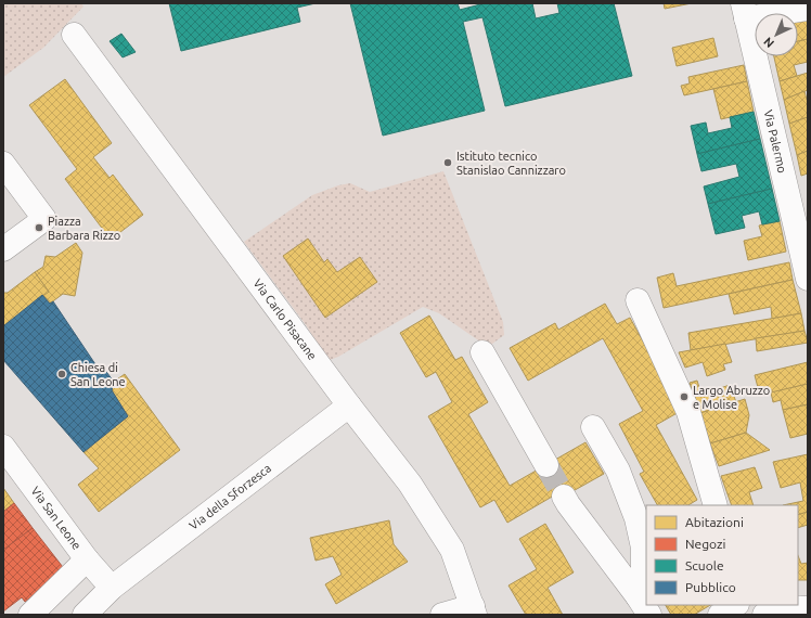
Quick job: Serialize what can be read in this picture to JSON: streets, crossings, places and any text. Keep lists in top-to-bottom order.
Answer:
{
  "streets": {
    "street": [
      "Via Palermo",
      "Via Carlo Pisacane",
      "Via della Sforzesca",
      "Via San Leone"
    ]
  },
  "crossings": [
    ["Via Carlo Pisacane", "Via della Sforzesca"],
    ["Via della Sforzesca", "Via San Leone"]
  ],
  "places": [
    "Istituto tecnico Stanislao Cannizzaro",
    "Piazza Barbara Rizzo",
    "Chiesa di San Leone",
    "Largo Abruzzo e Molise"
  ],
  "legend": [
    "Abitazioni",
    "Negozi",
    "Scuole",
    "Pubblico"
  ],
  "north": "bottom left"
}
